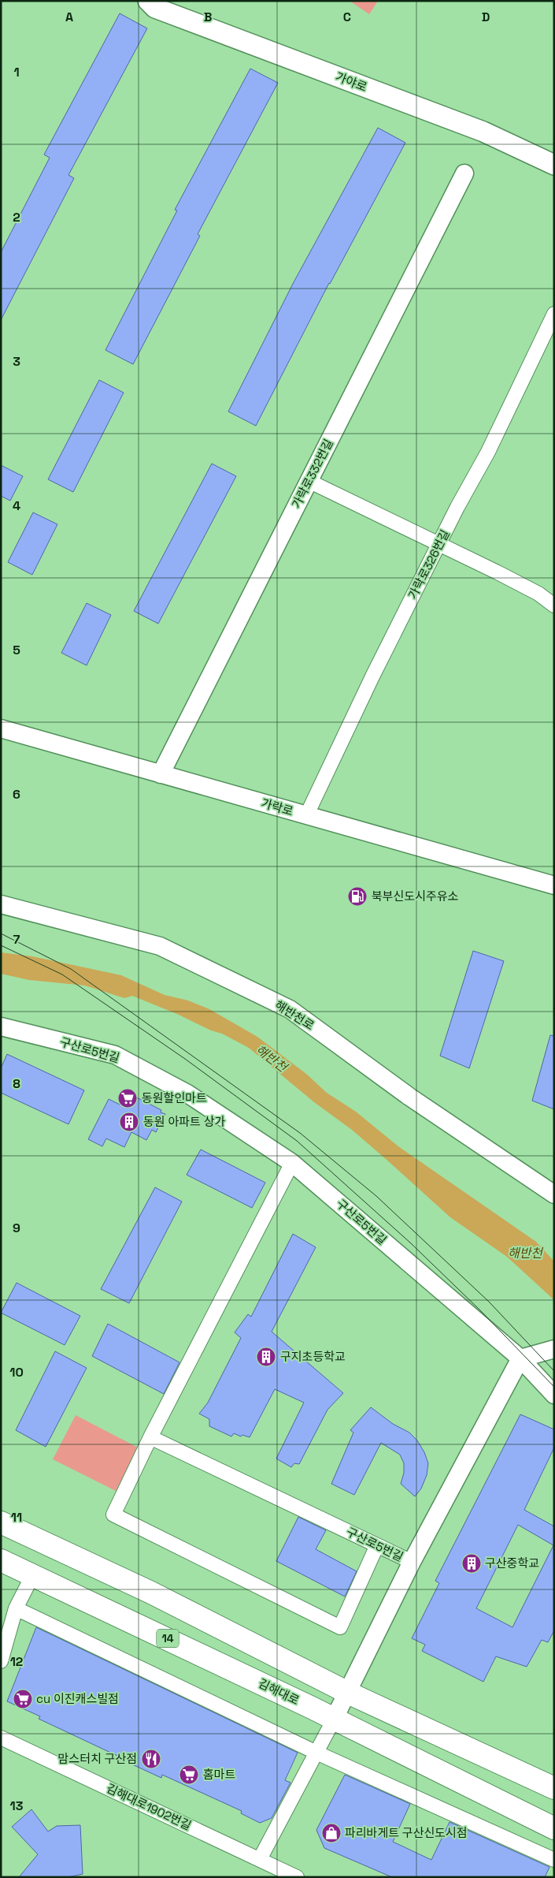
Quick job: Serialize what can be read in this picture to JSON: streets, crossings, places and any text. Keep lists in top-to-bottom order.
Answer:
{
  "streets": {
    "main road": ["가야로", "14", "김해대로"],
    "street": [
      "가락로332번길",
      "가락로326번길",
      "가락로",
      "해반천로",
      "구산로5번길",
      "김해대로1902번길"
    ]
  },
  "crossings": [
    ["가락로332번길", "가락로"],
    ["가락로326번길", "가락로"]
  ],
  "water": ["해반천"],
  "places": {
    "fuel station": ["북부신도시주유소"],
    "supermarket": ["동원할인마트", "cu 이진캐스빌점", "홈마트"],
    "building": ["동원 아파트 상가", "구지초등학교", "구산중학교"],
    "restaurant": ["맘스터치 구산점"],
    "shop": ["파리바게트 구산신도시점"]
  },
  "grid": {
    "columns": [
      "A",
      "B",
      "C",
      "D"
    ],
    "rows": [
      "1",
      "2",
      "3",
      "4",
      "5",
      "6",
      "7",
      "8",
      "9",
      "10",
      "11",
      "12",
      "13"
    ]
  }
}
